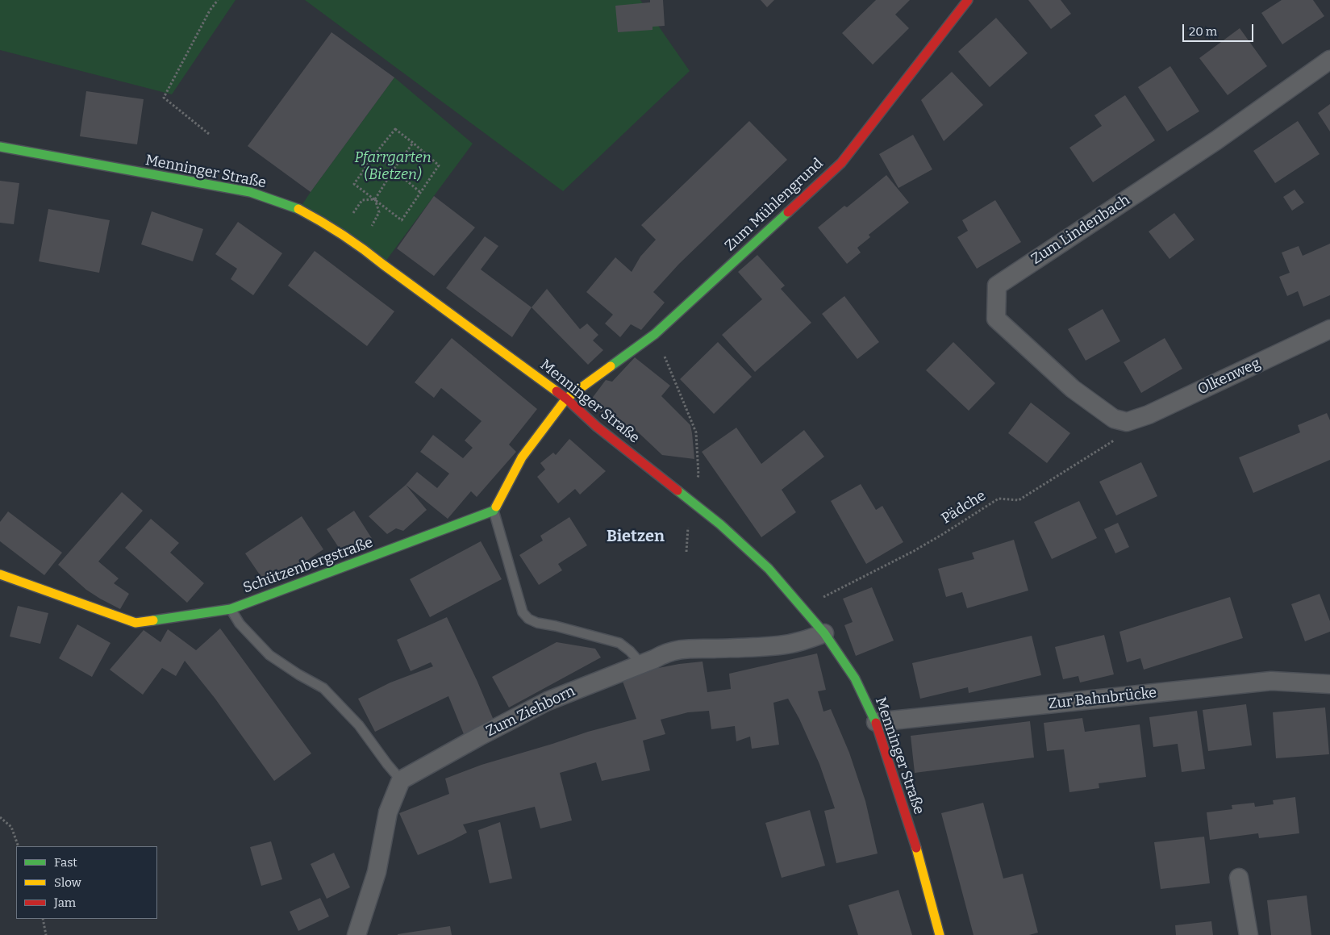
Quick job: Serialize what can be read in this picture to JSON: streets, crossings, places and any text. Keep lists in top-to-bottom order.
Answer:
{
  "streets": {
    "street": [
      "Menninger Straße",
      "Zum Mühlengrund",
      "Zum Lindenbach",
      "Olkenweg",
      "Schützenbergstraße",
      "Zur Bahnbrücke",
      "Zum Ziehborn"
    ],
    "path": ["Pädche"]
  },
  "crossings": [
    ["Menninger Straße", "Zum Mühlengrund"],
    ["Menninger Straße", "Pädche"],
    ["Menninger Straße", "Zur Bahnbrücke"],
    ["Menninger Straße", "Zum Ziehborn"],
    ["Zum Lindenbach", "Olkenweg"],
    ["Zum Lindenbach", "Pädche"],
    ["Olkenweg", "Pädche"]
  ],
  "districts": ["Bietzen"],
  "parks": ["Pfarrgarten (Bietzen)"],
  "legend": ["Fast", "Slow", "Jam"],
  "scale_bar": "20 m"
}
